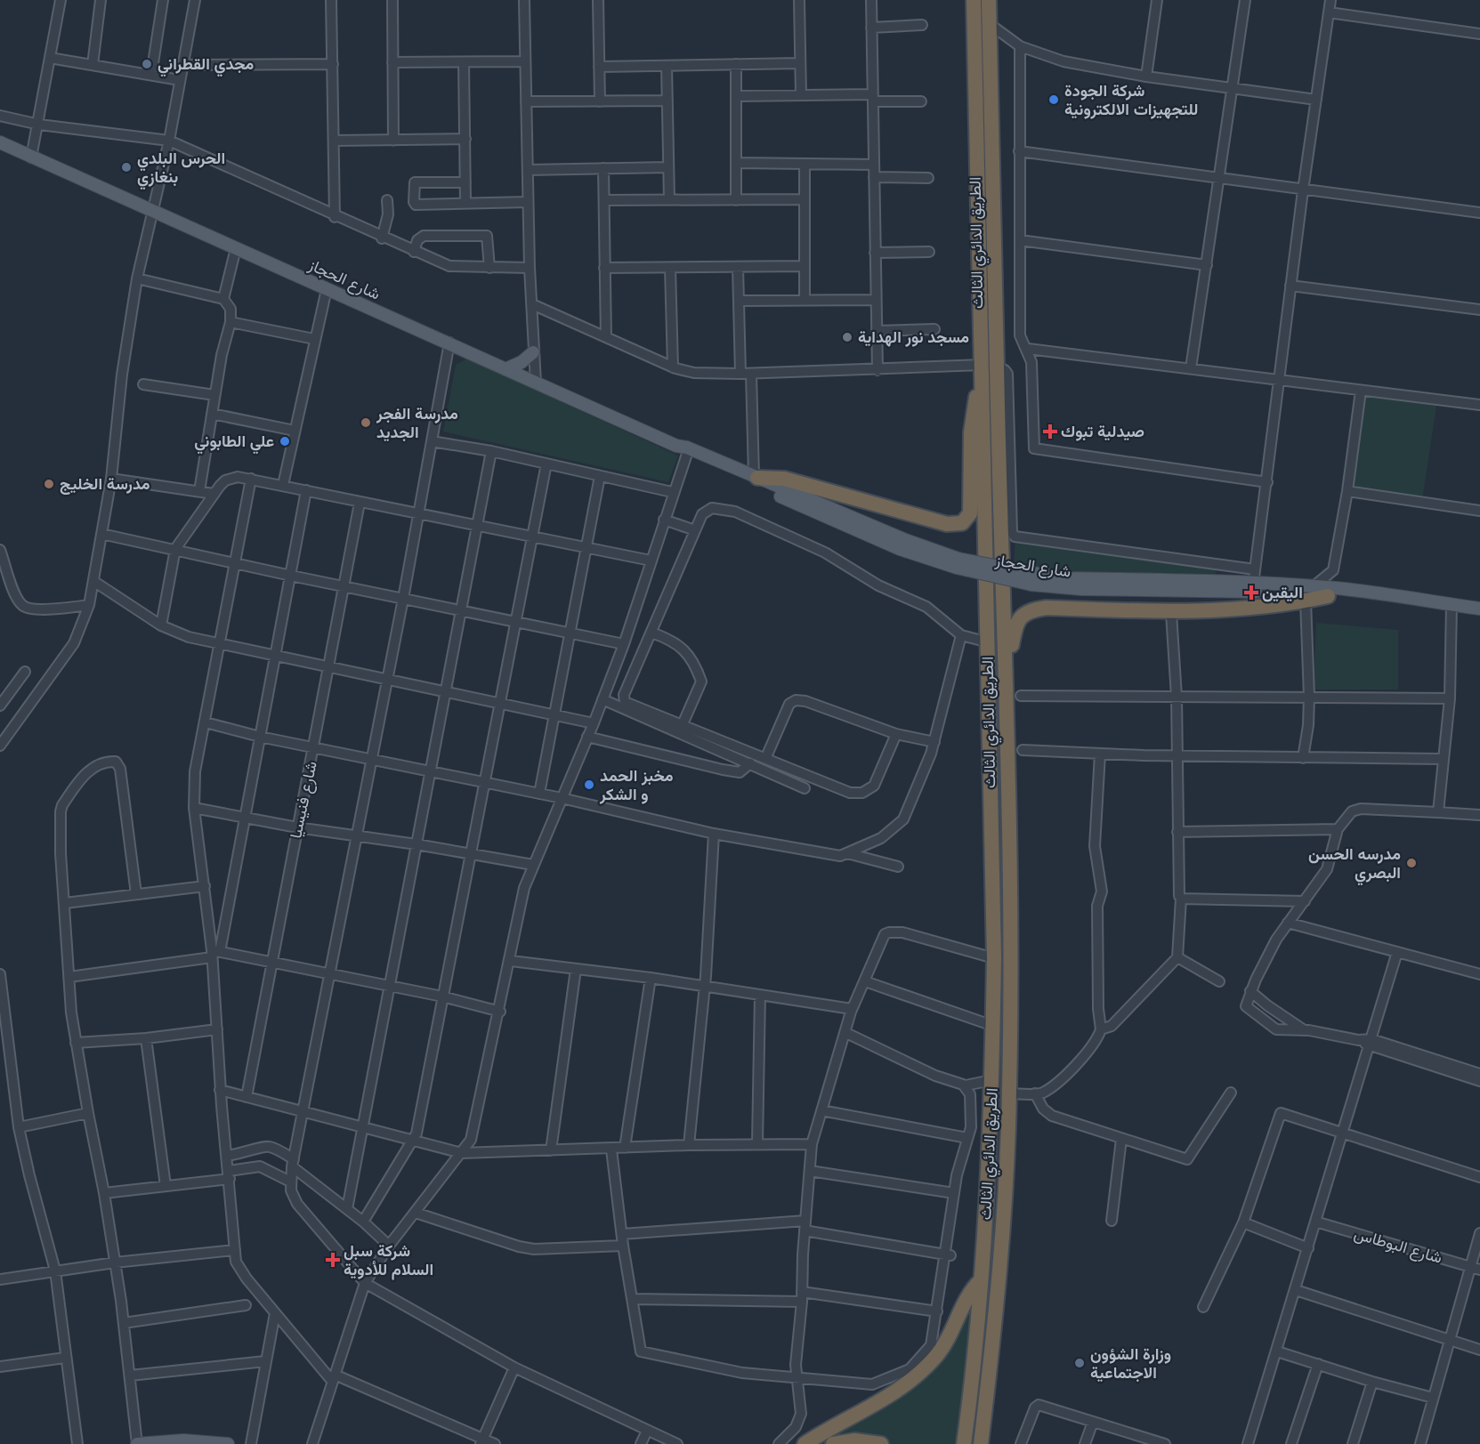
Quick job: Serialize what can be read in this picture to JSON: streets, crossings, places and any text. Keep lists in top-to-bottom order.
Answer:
{
  "streets": {
    "highway": ["الطريق الدائري الثالث"],
    "main road": ["شارع الحجاز"],
    "street": ["شارع فنيسيا", "شارع البوطاس"]
  },
  "places": {
    "other": [
      "مجدي القطراني",
      "شركة الجودة للتجهيزات الالكترونية",
      "الحرس البلدي بنغازي",
      "مسجد نور الهداية",
      "مدرسة الفجر الجديد",
      "علي الطابوني",
      "مدرسة الخليج",
      "مخبز الحمد و الشكر",
      "مدرسه الحسن البصري",
      "وزارة الشؤون الاجتماعية"
    ],
    "health": ["صيدلية تبوك", "اليقين", "شركة سبل السلام للأدوية"]
  }
}
